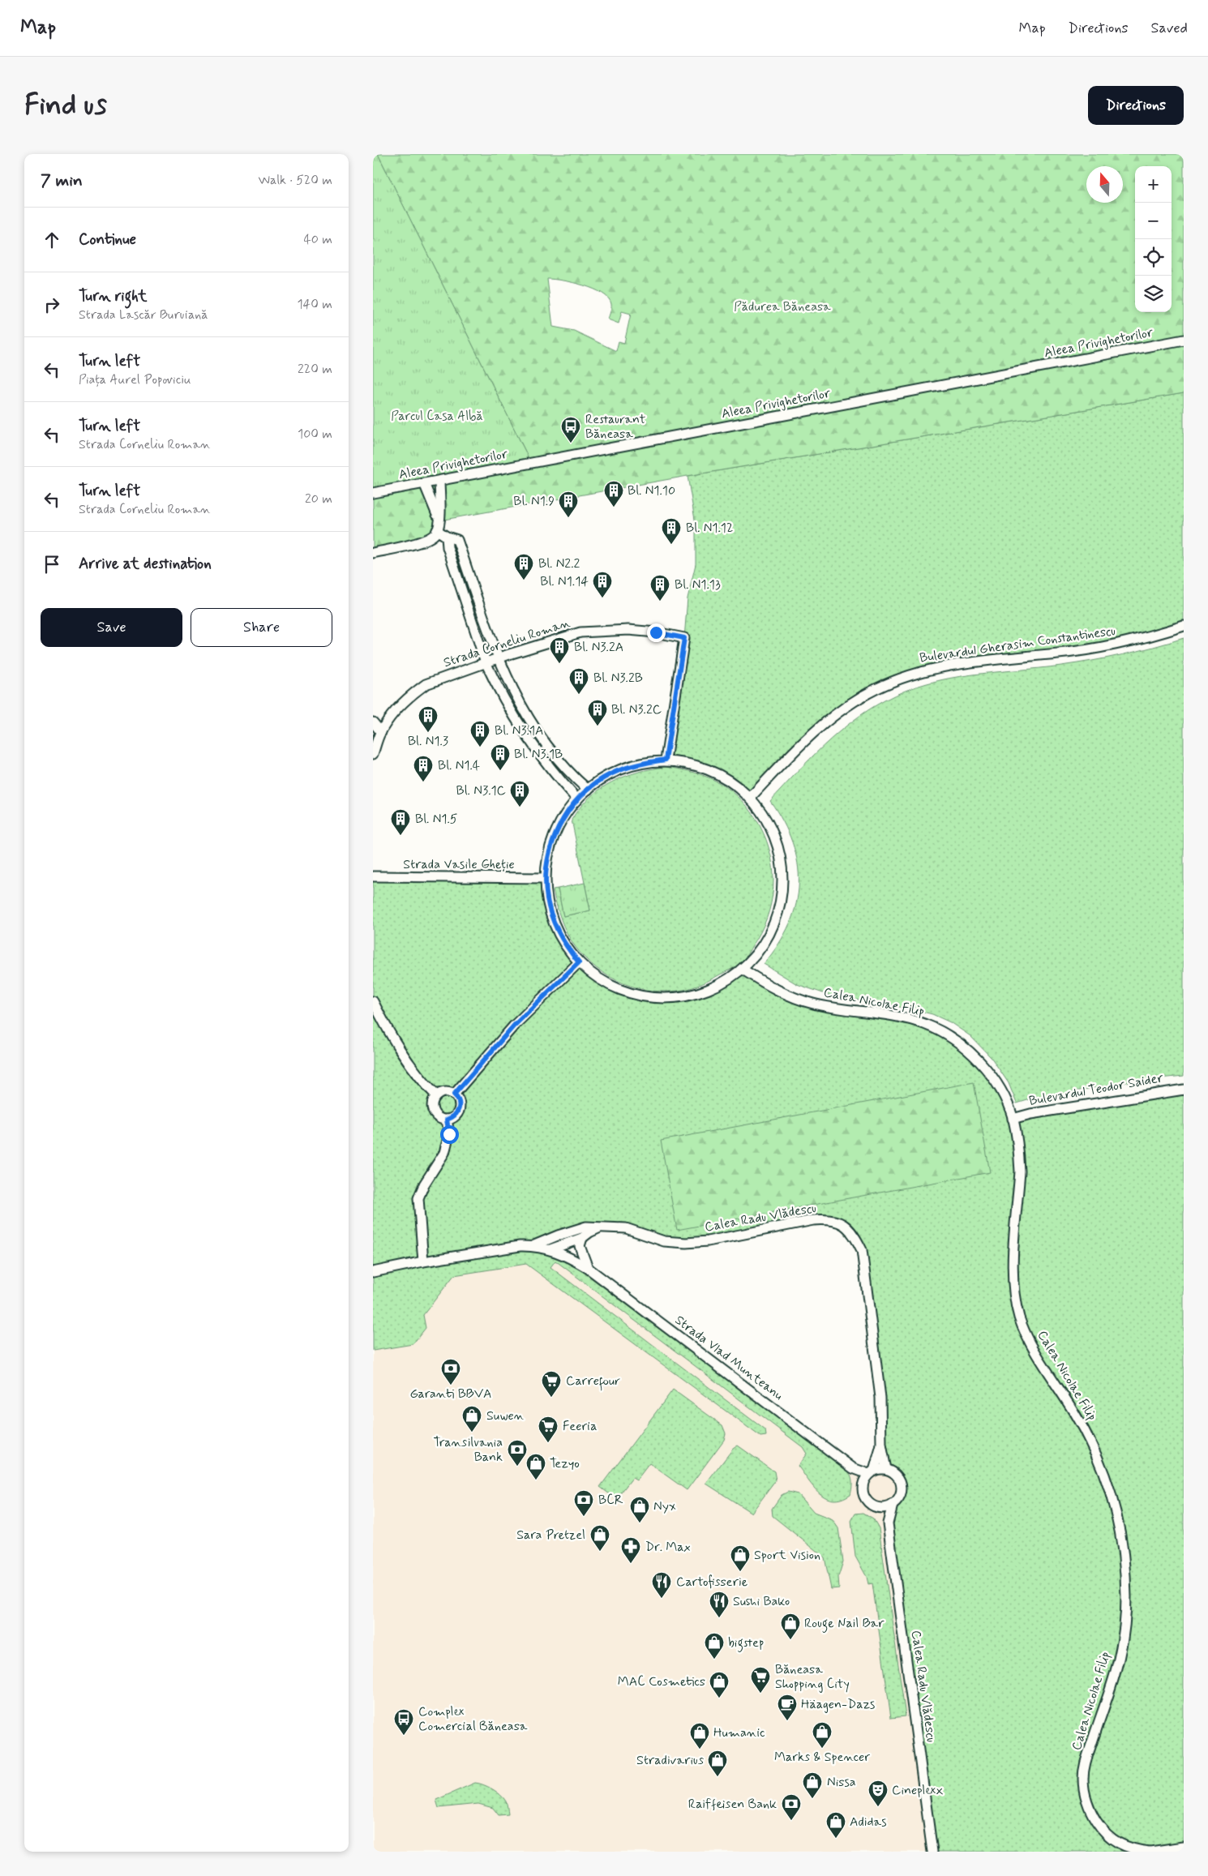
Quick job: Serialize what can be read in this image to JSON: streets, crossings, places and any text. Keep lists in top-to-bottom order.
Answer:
{
  "streets": {
    "street": [
      "Aleea Privighetorilor",
      "Strada Corneliu Roman",
      "Bulevardul Gherasim Constantinescu",
      "Strada Vasile Gheție",
      "Calea Nicolae Filip",
      "Bulevardul Teodor Saider",
      "Calea Radu Vlădescu",
      "Strada Vlad Munteanu"
    ]
  },
  "crossings": [
    ["Calea Nicolae Filip", "Bulevardul Teodor Saider"],
    ["Calea Radu Vlădescu", "Strada Vlad Munteanu"]
  ],
  "parks": ["Pădurea Băneasa", "Parcul Casa Albă"],
  "places": {
    "bus stop": ["Restaurant Băneasa", "Complex Comercial Băneasa"],
    "building": [
      "Bl. N1.10",
      "Bl. N1.9",
      "Bl. N1.12",
      "Bl. N2.2",
      "Bl. N1.14",
      "Bl. N1.13",
      "Bl. N3.2A",
      "Bl. N3.2B",
      "Bl. N3.2C",
      "Bl. N1.3",
      "Bl. N3.1A",
      "Bl. N3.1B",
      "Bl. N1.4",
      "Bl. N3.1C",
      "Bl. N1.5"
    ],
    "bank": [
      "Garanti BBVA",
      "Transilvania Bank",
      "BCR",
      "Raiffeisen Bank"
    ],
    "supermarket": ["Carrefour", "Feeria", "Băneasa Shopping City"],
    "shop": [
      "Suwen",
      "Tezyo",
      "Nyx",
      "Sara Pretzel",
      "Sport Vision",
      "Rouge Nail Bar",
      "bigstep",
      "MAC Cosmetics",
      "Marks & Spencer",
      "Humanic",
      "Stradivarius",
      "Nissa",
      "Adidas"
    ],
    "pharmacy": ["Dr. Max"],
    "restaurant": ["Cartofisserie", "Sushi Bako"],
    "cafe": ["Häagen-Dazs"],
    "theatre": ["Cineplexx"]
  },
  "north": "top",
  "page": {
    "header": "Map",
    "nav": ["Map", "Directions", "Saved"],
    "buttons": [
      "Directions",
      ["Save", "Share"]
    ],
    "title": "Find us",
    "heading": ["7 min", "Walk · 520 m"],
    "map_buttons": ["+", "−"],
    "list": [
      ["Continue", "40 m"],
      ["Turn right", "Strada Lascăr Buruiană", "140 m"],
      ["Turn left", "Piața Aurel Popoviciu", "220 m"],
      ["Turn left", "Strada Corneliu Roman", "100 m"],
      ["Turn left", "Strada Corneliu Roman", "20 m"],
      "Arrive at destination"
    ]
  }
}
